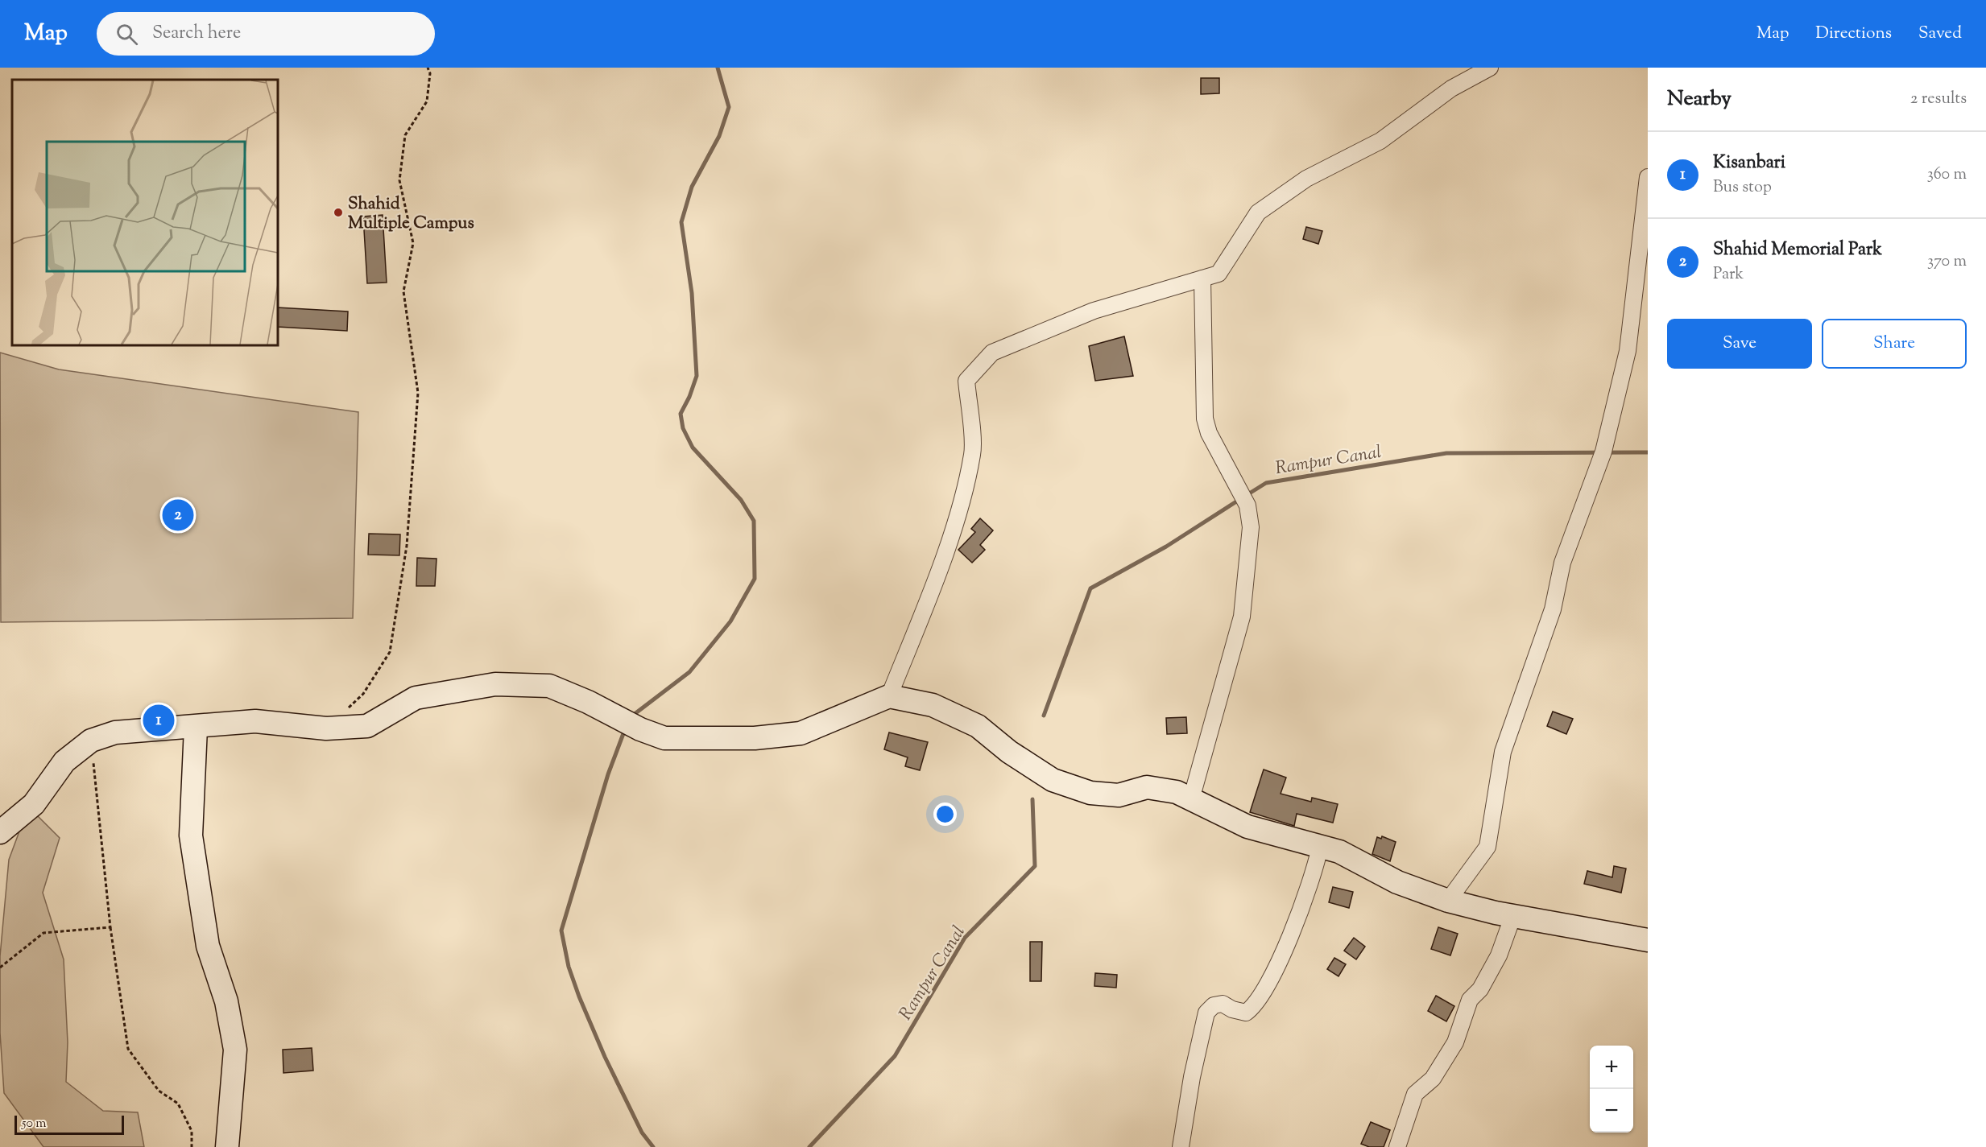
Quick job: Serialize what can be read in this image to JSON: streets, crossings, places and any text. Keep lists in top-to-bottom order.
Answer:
{
  "water": ["Rampur Canal"],
  "places": ["Shahid Multiple Campus"],
  "scale_bar": "50 m",
  "page": {
    "header": "Map",
    "search": "Search here",
    "nav": ["Map", "Directions", "Saved"],
    "heading": ["Nearby", "2 results"],
    "list": [
      {
        "mark": "1",
        "name": "Kisanbari",
        "note": "Bus stop",
        "value": "360 m"
      },
      {
        "mark": "2",
        "name": "Shahid Memorial Park",
        "note": "Park",
        "value": "370 m"
      }
    ],
    "buttons": ["Save", "Share"],
    "pins": ["2", "1"],
    "map_buttons": ["+", "−"],
    "scale": "50 m"
  }
}
